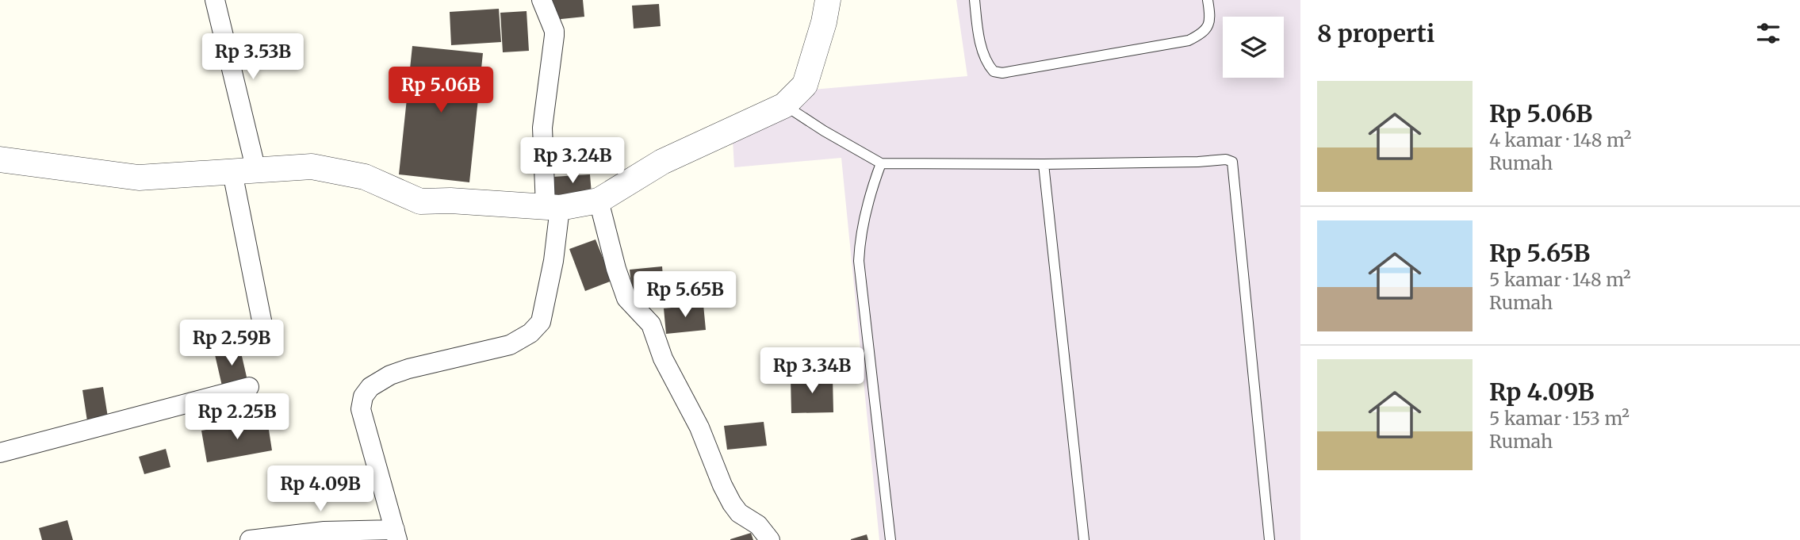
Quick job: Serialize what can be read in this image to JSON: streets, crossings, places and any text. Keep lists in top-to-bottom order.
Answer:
{
  "page": {
    "heading": "8 properti",
    "price": [
      "Rp 3.53B",
      "Rp 5.06B",
      "Rp 3.24B",
      "Rp 5.65B",
      "Rp 2.59B",
      "Rp 3.34B",
      "Rp 2.25B",
      "Rp 4.09B"
    ],
    "list": [
      {
        "name": "Rp 5.06B",
        "note": "4 kamar · 148 m² · Rumah"
      },
      {
        "name": "Rp 5.65B",
        "note": "5 kamar · 148 m² · Rumah"
      },
      {
        "name": "Rp 4.09B",
        "note": "5 kamar · 153 m² · Rumah"
      }
    ]
  }
}
